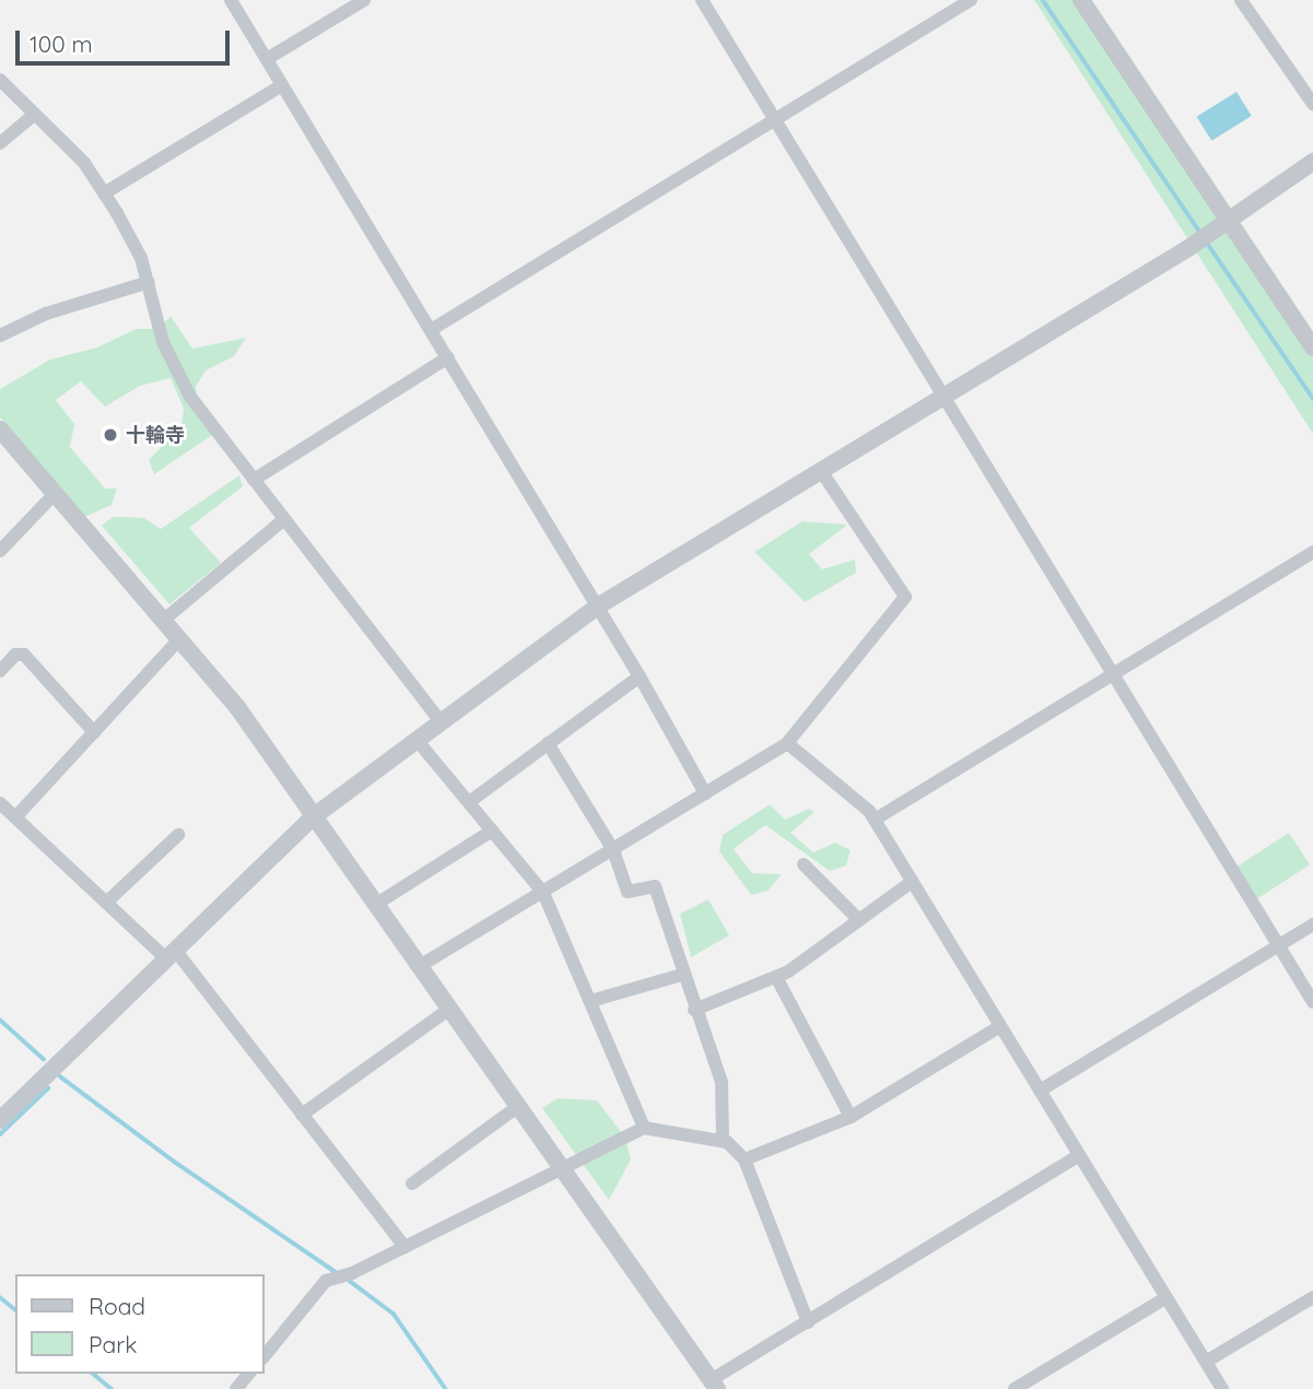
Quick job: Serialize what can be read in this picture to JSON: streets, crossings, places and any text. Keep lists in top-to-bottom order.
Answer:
{
  "places": ["十輪寺"],
  "legend": ["Road", "Park"],
  "scale_bar": "100 m"
}
